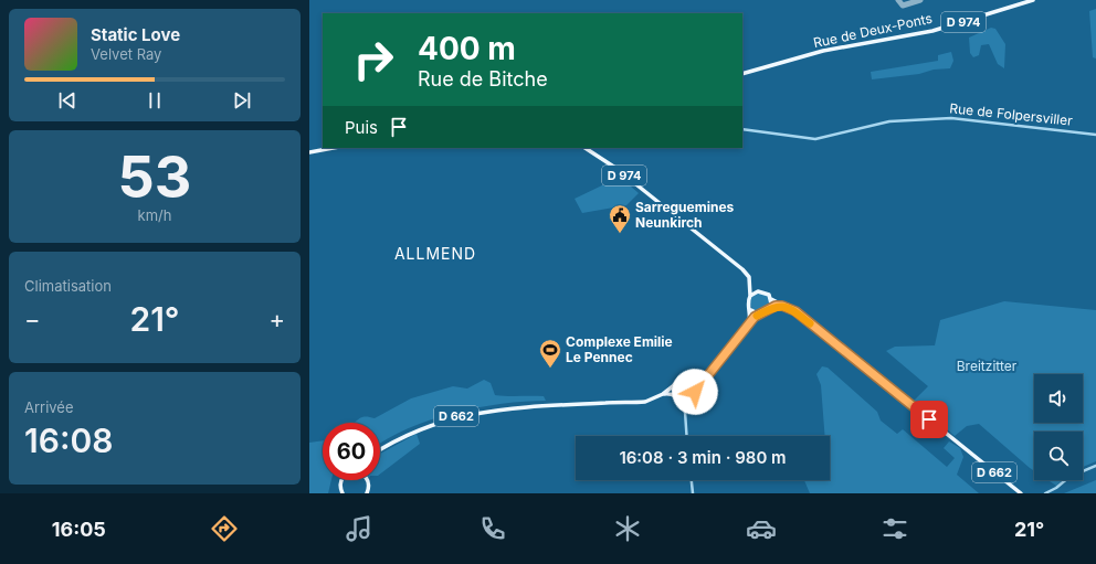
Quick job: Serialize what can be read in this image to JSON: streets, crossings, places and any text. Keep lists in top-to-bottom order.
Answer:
{
  "streets": {
    "main road": ["D 974", "Rue de Deux-Ponts", "D 662"],
    "street": ["Rue de Folpersviller"]
  },
  "crossings": [
    ["D 974", "D 662"]
  ],
  "districts": ["ALLMEND"],
  "parks": ["Breitzitter"],
  "places": {
    "public building": ["Sarreguemines Neunkirch"],
    "sports": ["Complexe Emilie Le Pennec"]
  },
  "page": {
    "turn": ["400 m", "Rue de Bitche"],
    "song": ["Static Love", "Velvet Ray"],
    "then": "Puis",
    "tile": [
      ["53", "km/h"],
      "Climatisation",
      ["Arrivée", "16:08"]
    ],
    "heat": ["−", "21°", "+"],
    "limit": "60",
    "trip": "16:08 · 3 min · 980 m",
    "tabs": ["16:05", "21°"]
  }
}
